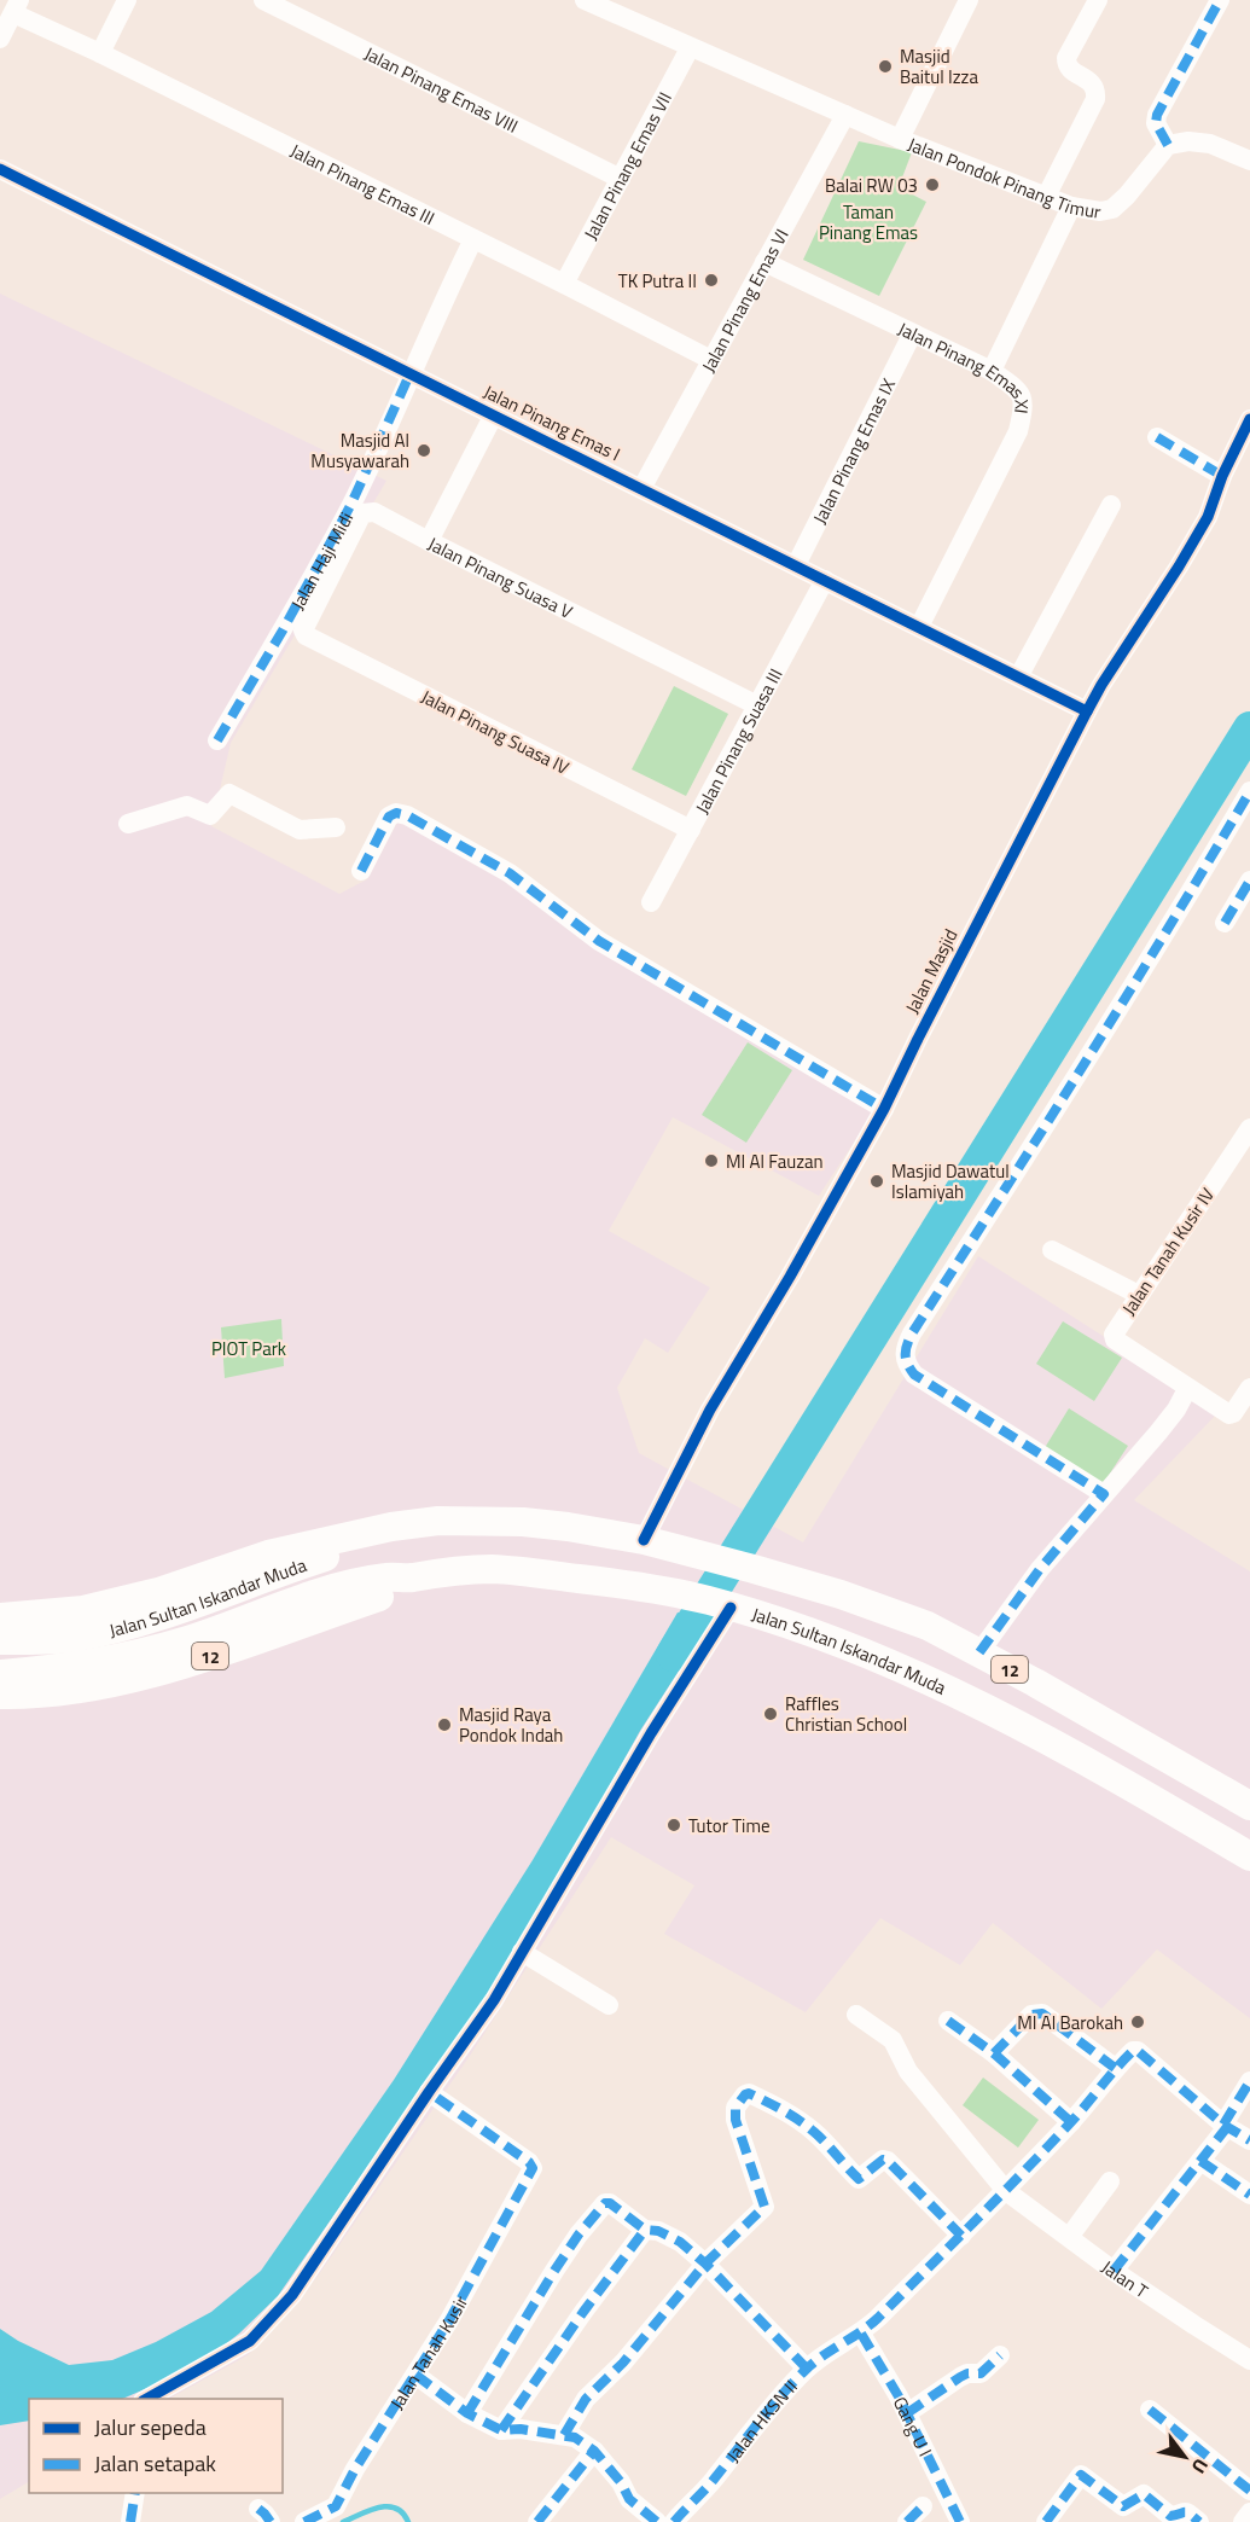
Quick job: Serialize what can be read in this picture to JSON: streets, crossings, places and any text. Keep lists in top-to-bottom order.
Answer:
{
  "streets": {
    "highway": ["Jalan Sultan Iskandar Muda", "12"],
    "street": [
      "Jalan Pinang Emas VIII",
      "Jalan Pinang Emas VII",
      "Jalan Pondok Pinang Timur",
      "Jalan Pinang Emas III",
      "Jalan Pinang Emas VI",
      "Jalan Pinang Emas XI",
      "Jalan Pinang Emas I",
      "Jalan Pinang Emas IX",
      "Jalan Haji Midi",
      "Jalan Pinang Suasa V",
      "Jalan Pinang Suasa IV",
      "Jalan Pinang Suasa III",
      "Jalan Masjid",
      "Jalan Tanah Kusir IV",
      "Jalan T",
      "Jalan Tanah Kusir",
      "Jalan HKSN II",
      "Gang U I"
    ]
  },
  "crossings": [
    ["Jalan Pinang Emas VIII", "Jalan Pinang Emas VII"],
    ["Jalan Pinang Emas VII", "Jalan Pinang Emas III"],
    ["Jalan Pinang Emas III", "Jalan Pinang Emas VI"],
    ["Jalan Pinang Emas III", "Jalan Haji Midi"],
    ["Jalan Pinang Emas VI", "Jalan Pinang Emas XI"],
    ["Jalan Pinang Emas VI", "Jalan Pinang Emas I"],
    ["Jalan Pinang Emas XI", "Jalan Pinang Emas I"],
    ["Jalan Pinang Emas XI", "Jalan Pinang Emas IX"],
    ["Jalan Pinang Emas I", "Jalan Pinang Emas IX"],
    ["Jalan Pinang Emas I", "Jalan Haji Midi"],
    ["Jalan Pinang Emas I", "Jalan Pinang Suasa III"],
    ["Jalan Pinang Emas I", "Jalan Masjid"],
    ["Jalan Pinang Suasa V", "Jalan Pinang Suasa IV"],
    ["Jalan Pinang Suasa V", "Jalan Pinang Suasa III"],
    ["Jalan Pinang Suasa IV", "Jalan Pinang Suasa III"],
    ["Jalan Masjid", "Jalan Sultan Iskandar Muda"],
    ["Jalan T", "Jalan HKSN II"],
    ["Jalan HKSN II", "Gang U I"]
  ],
  "parks": ["Taman Pinang Emas", "PIOT Park"],
  "places": [
    "Masjid Baitul Izza",
    "Balai RW 03",
    "TK Putra II",
    "Masjid Al Musyawarah",
    "MI Al Fauzan",
    "Masjid Dawatul Islamiyah",
    "Raffles Christian School",
    "Masjid Raya Pondok Indah",
    "Tutor Time",
    "MI Al Barokah"
  ],
  "legend": ["Jalur sepeda", "Jalan setapak"],
  "north": "bottom right"
}
